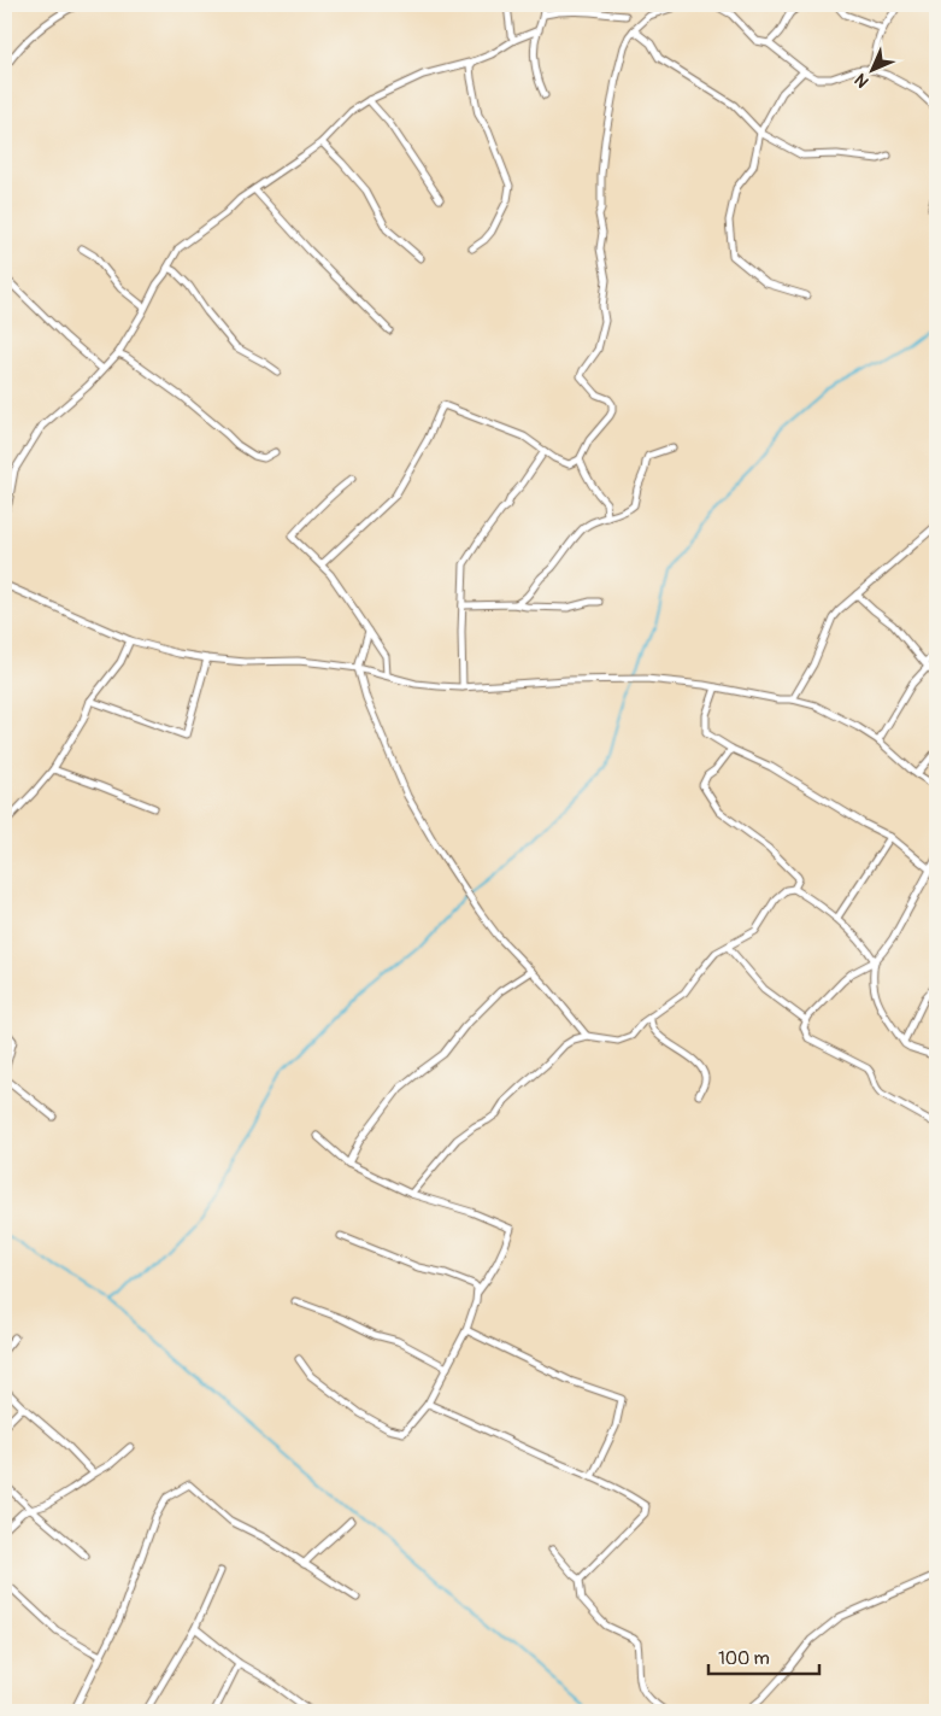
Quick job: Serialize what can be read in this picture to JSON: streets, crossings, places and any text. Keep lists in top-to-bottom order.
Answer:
{
  "scale_bar": "100 m",
  "north": "bottom left"
}
